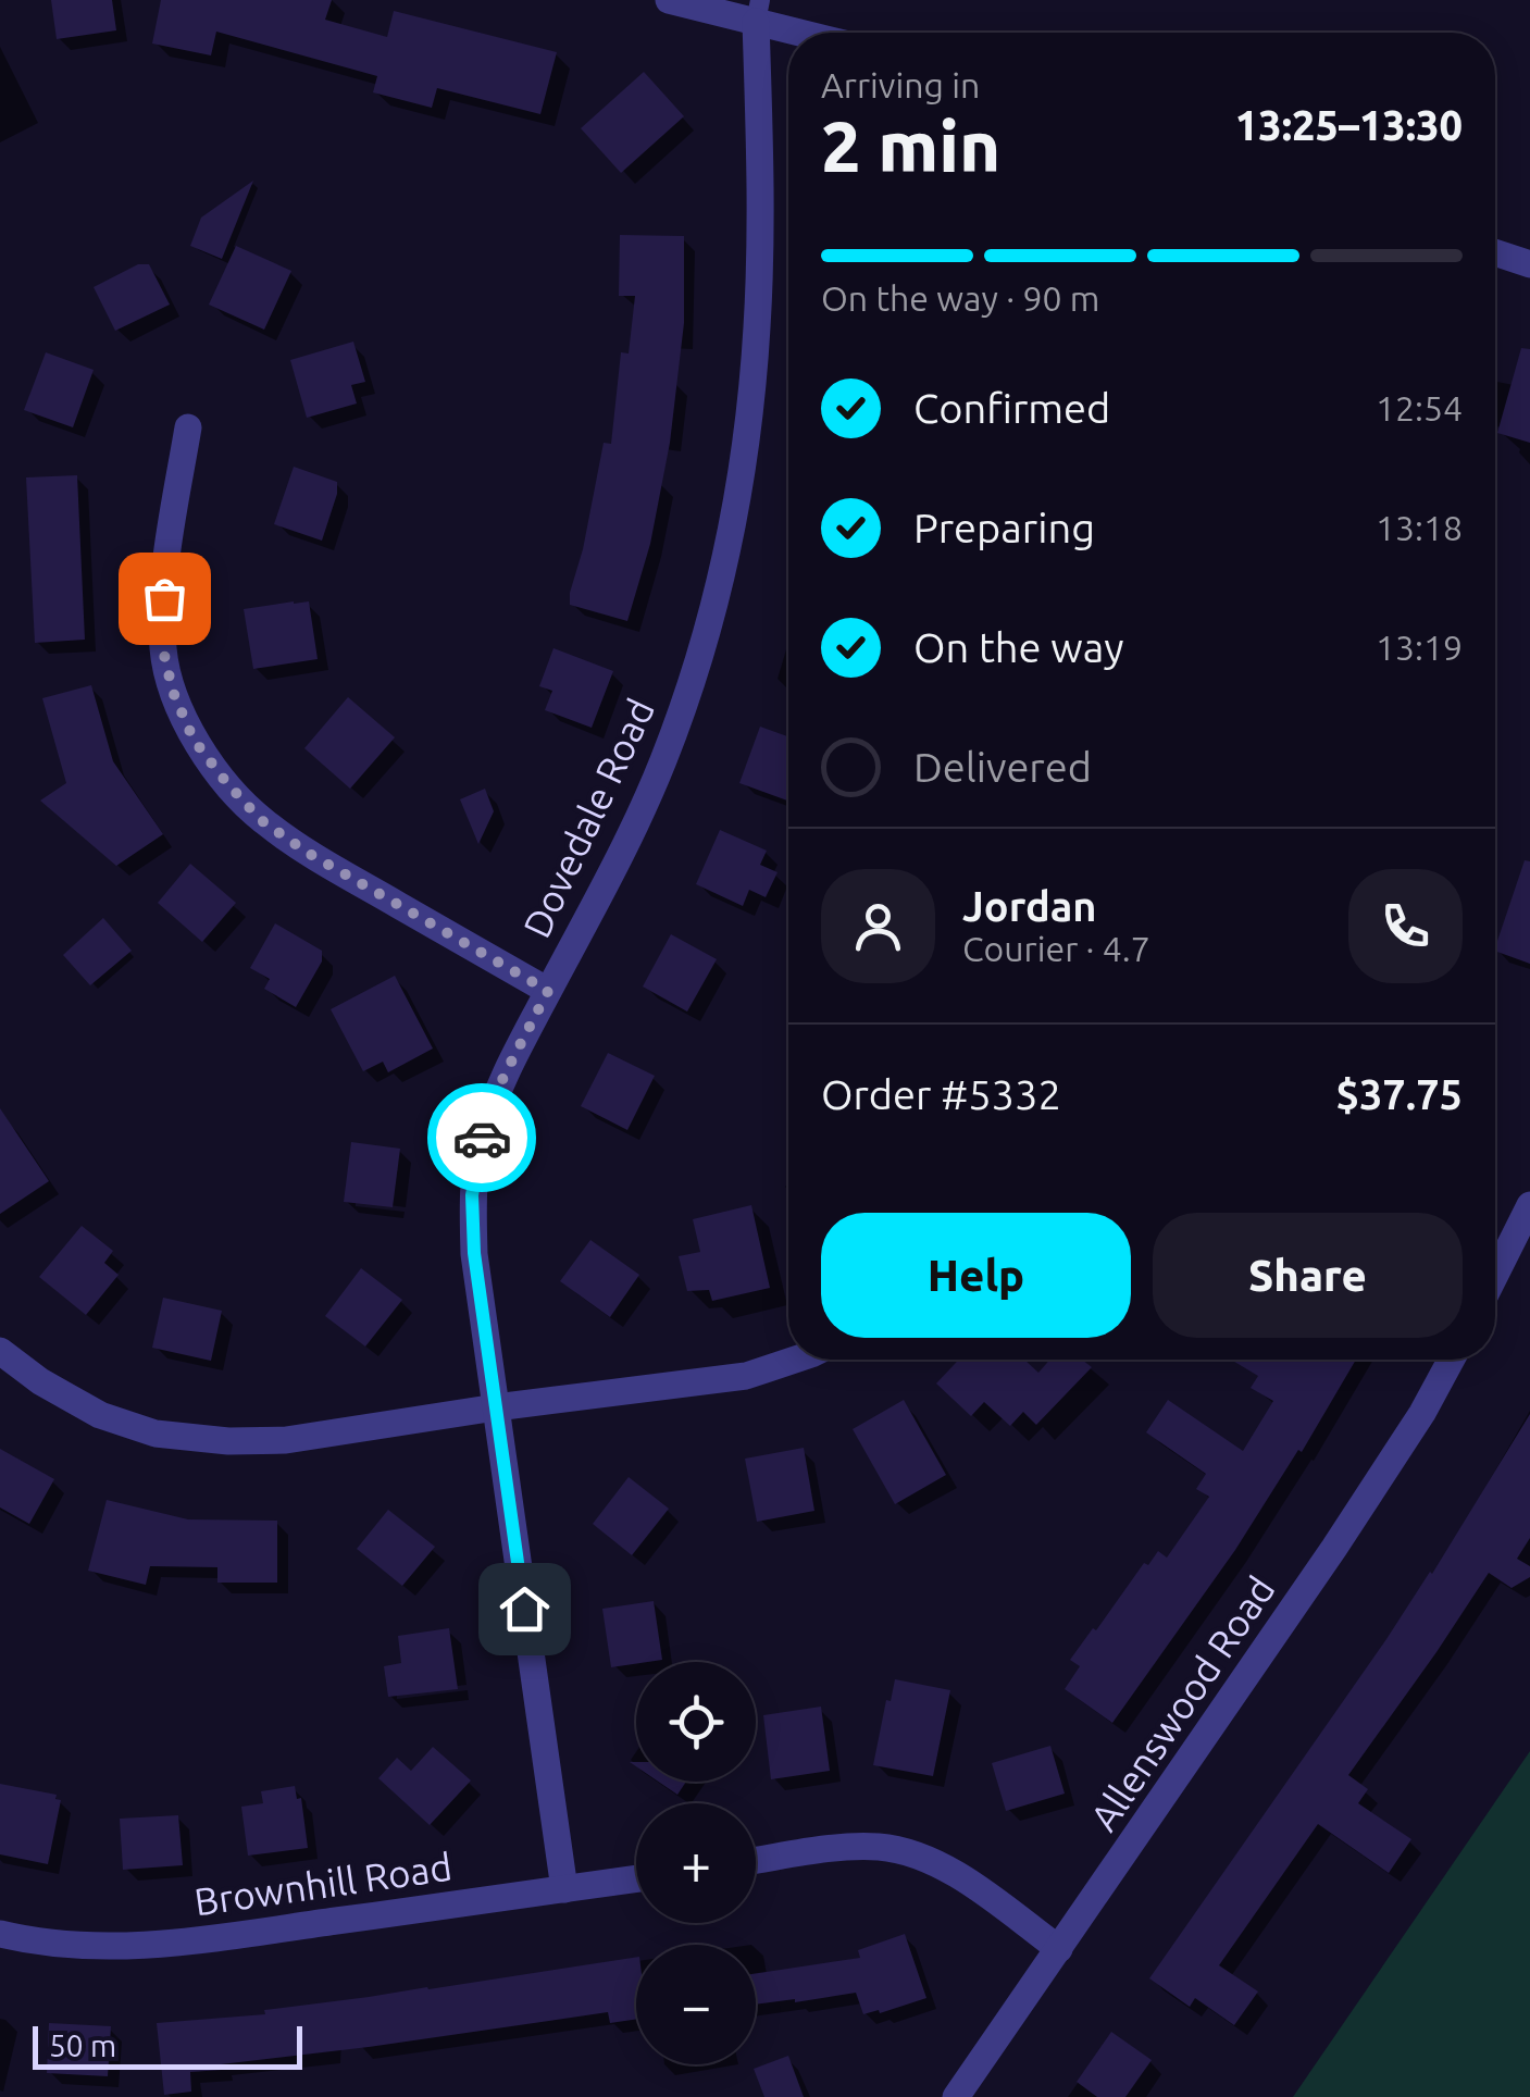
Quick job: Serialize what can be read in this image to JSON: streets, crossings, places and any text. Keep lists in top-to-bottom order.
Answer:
{
  "streets": {
    "street": ["Dovedale Road", "Allenswood Road", "Brownhill Road"]
  },
  "crossings": [
    ["Dovedale Road", "Brownhill Road"]
  ],
  "scale_bar": "50 m",
  "page": {
    "heading": ["2 min", "Arriving in", "13:25–13:30"],
    "panel": [
      "Jordan",
      "Courier · 4.7",
      "Order #5332",
      "$37.75"
    ],
    "bar": "On the way · 90 m",
    "list": [
      ["Confirmed", "12:54"],
      ["Preparing", "13:18"],
      ["On the way", "13:19"],
      "Delivered"
    ],
    "buttons": ["Help", "Share"],
    "map_buttons": ["+", "−"],
    "scale": "50 m"
  }
}
